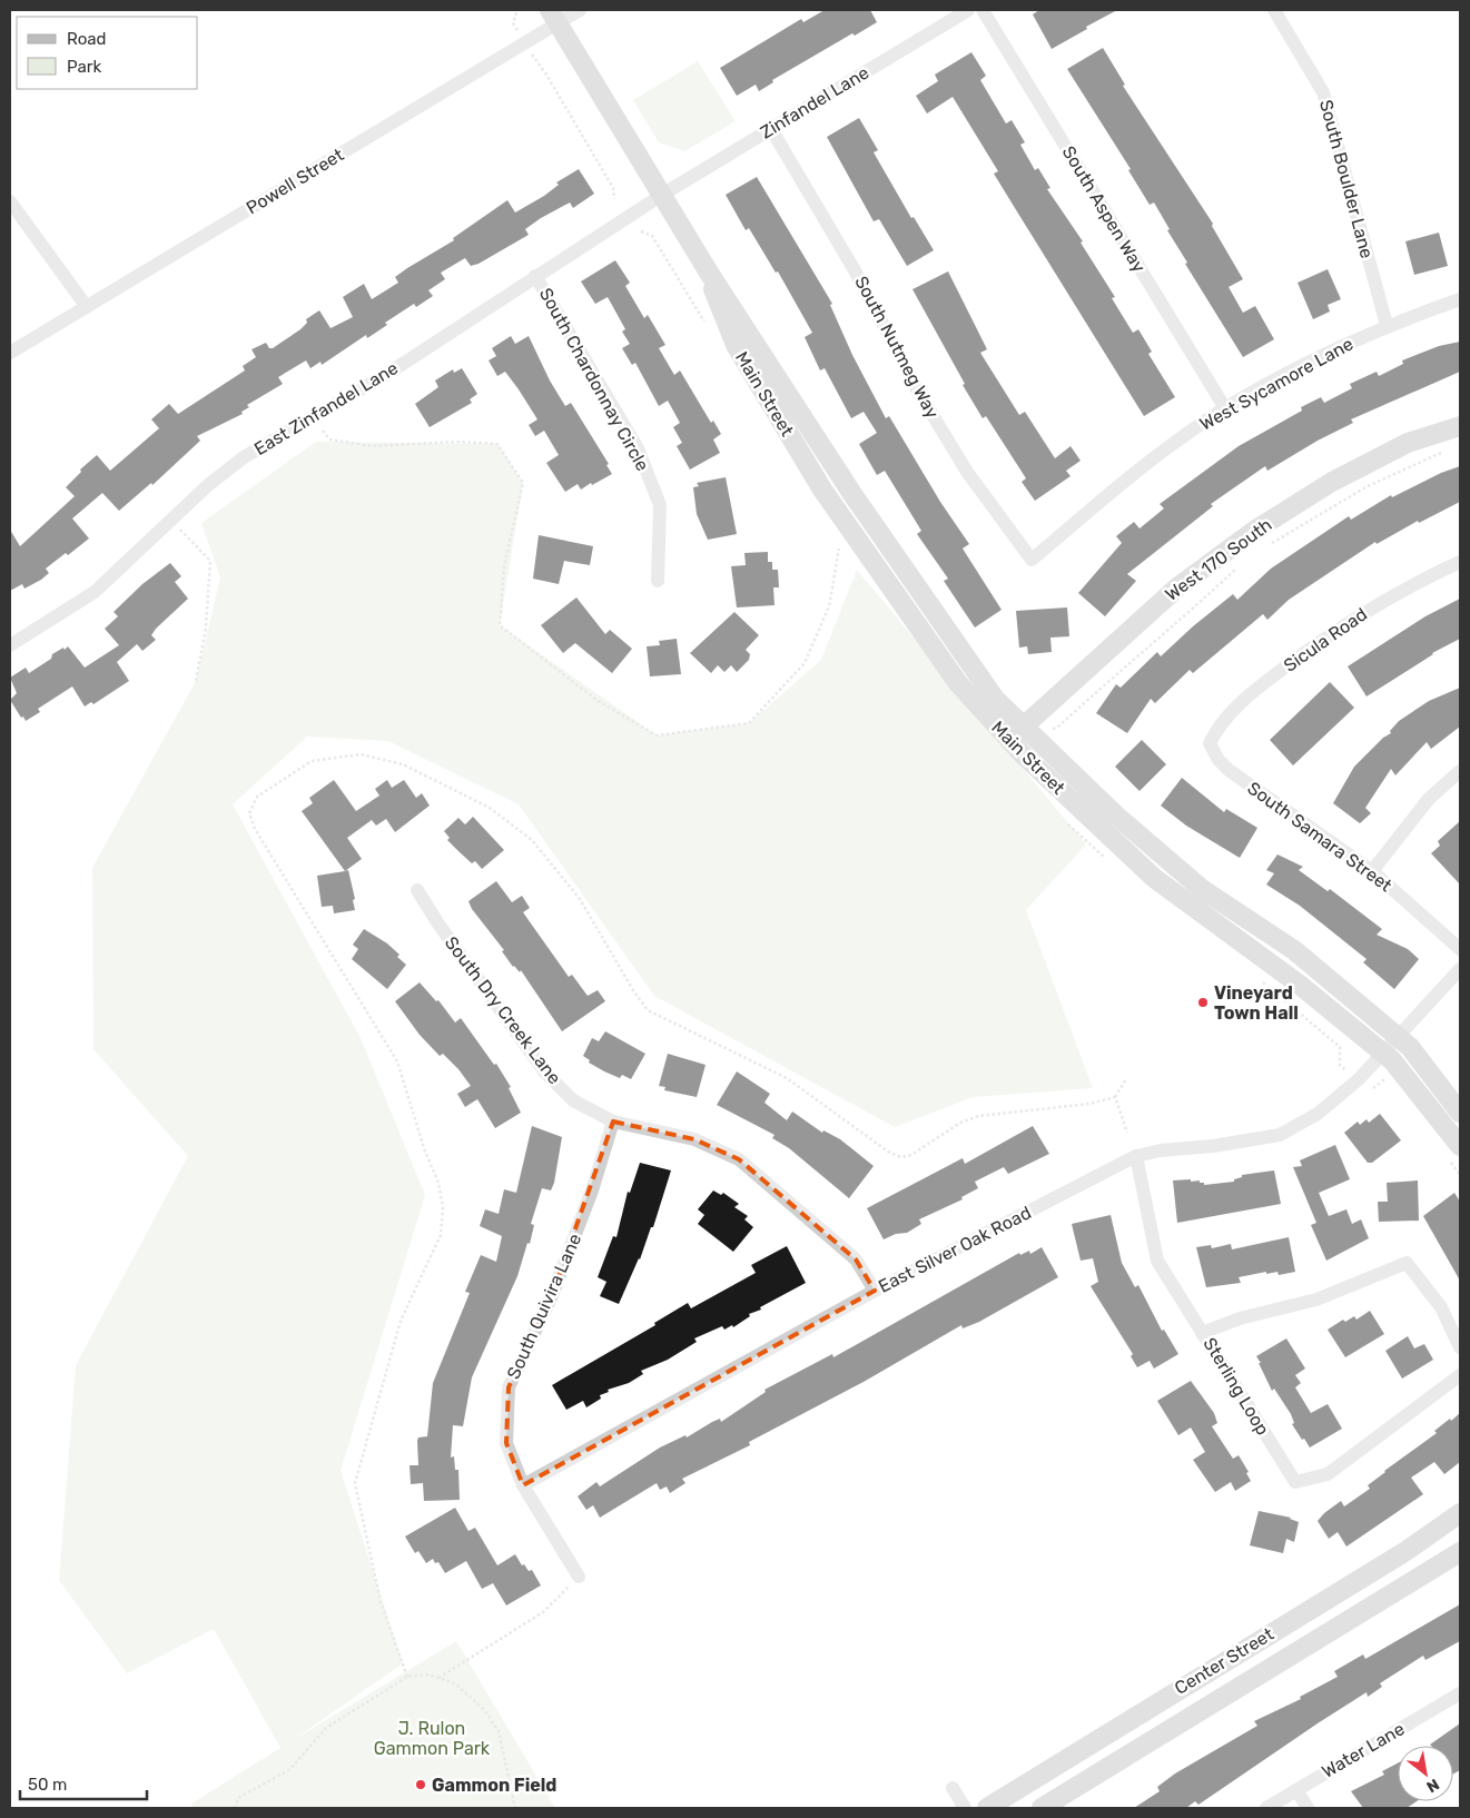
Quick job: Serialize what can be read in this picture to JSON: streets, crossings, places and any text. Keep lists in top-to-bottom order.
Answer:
{
  "streets": {
    "street": [
      "Zinfandel Lane",
      "South Boulder Lane",
      "Powell Street",
      "South Aspen Way",
      "South Nutmeg Way",
      "South Chardonnay Circle",
      "West Sycamore Lane",
      "Main Street",
      "East Zinfandel Lane",
      "West 170 South",
      "Sicula Road",
      "South Samara Street",
      "South Dry Creek Lane",
      "East Silver Oak Road",
      "South Quivira Lane",
      "Sterling Loop",
      "Center Street",
      "Water Lane"
    ]
  },
  "crossings": [
    ["Zinfandel Lane", "South Nutmeg Way"],
    ["Zinfandel Lane", "Main Street"],
    ["Zinfandel Lane", "East Zinfandel Lane"],
    ["South Boulder Lane", "West Sycamore Lane"],
    ["Powell Street", "Main Street"],
    ["South Aspen Way", "West Sycamore Lane"],
    ["South Nutmeg Way", "West Sycamore Lane"],
    ["South Chardonnay Circle", "East Zinfandel Lane"],
    ["Main Street", "East Zinfandel Lane"],
    ["Main Street", "West 170 South"],
    ["Main Street", "East Silver Oak Road"],
    ["Sicula Road", "South Samara Street"],
    ["South Dry Creek Lane", "East Silver Oak Road"],
    ["South Dry Creek Lane", "South Quivira Lane"],
    ["East Silver Oak Road", "South Quivira Lane"]
  ],
  "parks": ["J. Rulon Gammon Park"],
  "places": ["Vineyard Town Hall", "Gammon Field"],
  "legend": ["Road", "Park"],
  "scale_bar": "50 m",
  "north": "bottom right"
}
